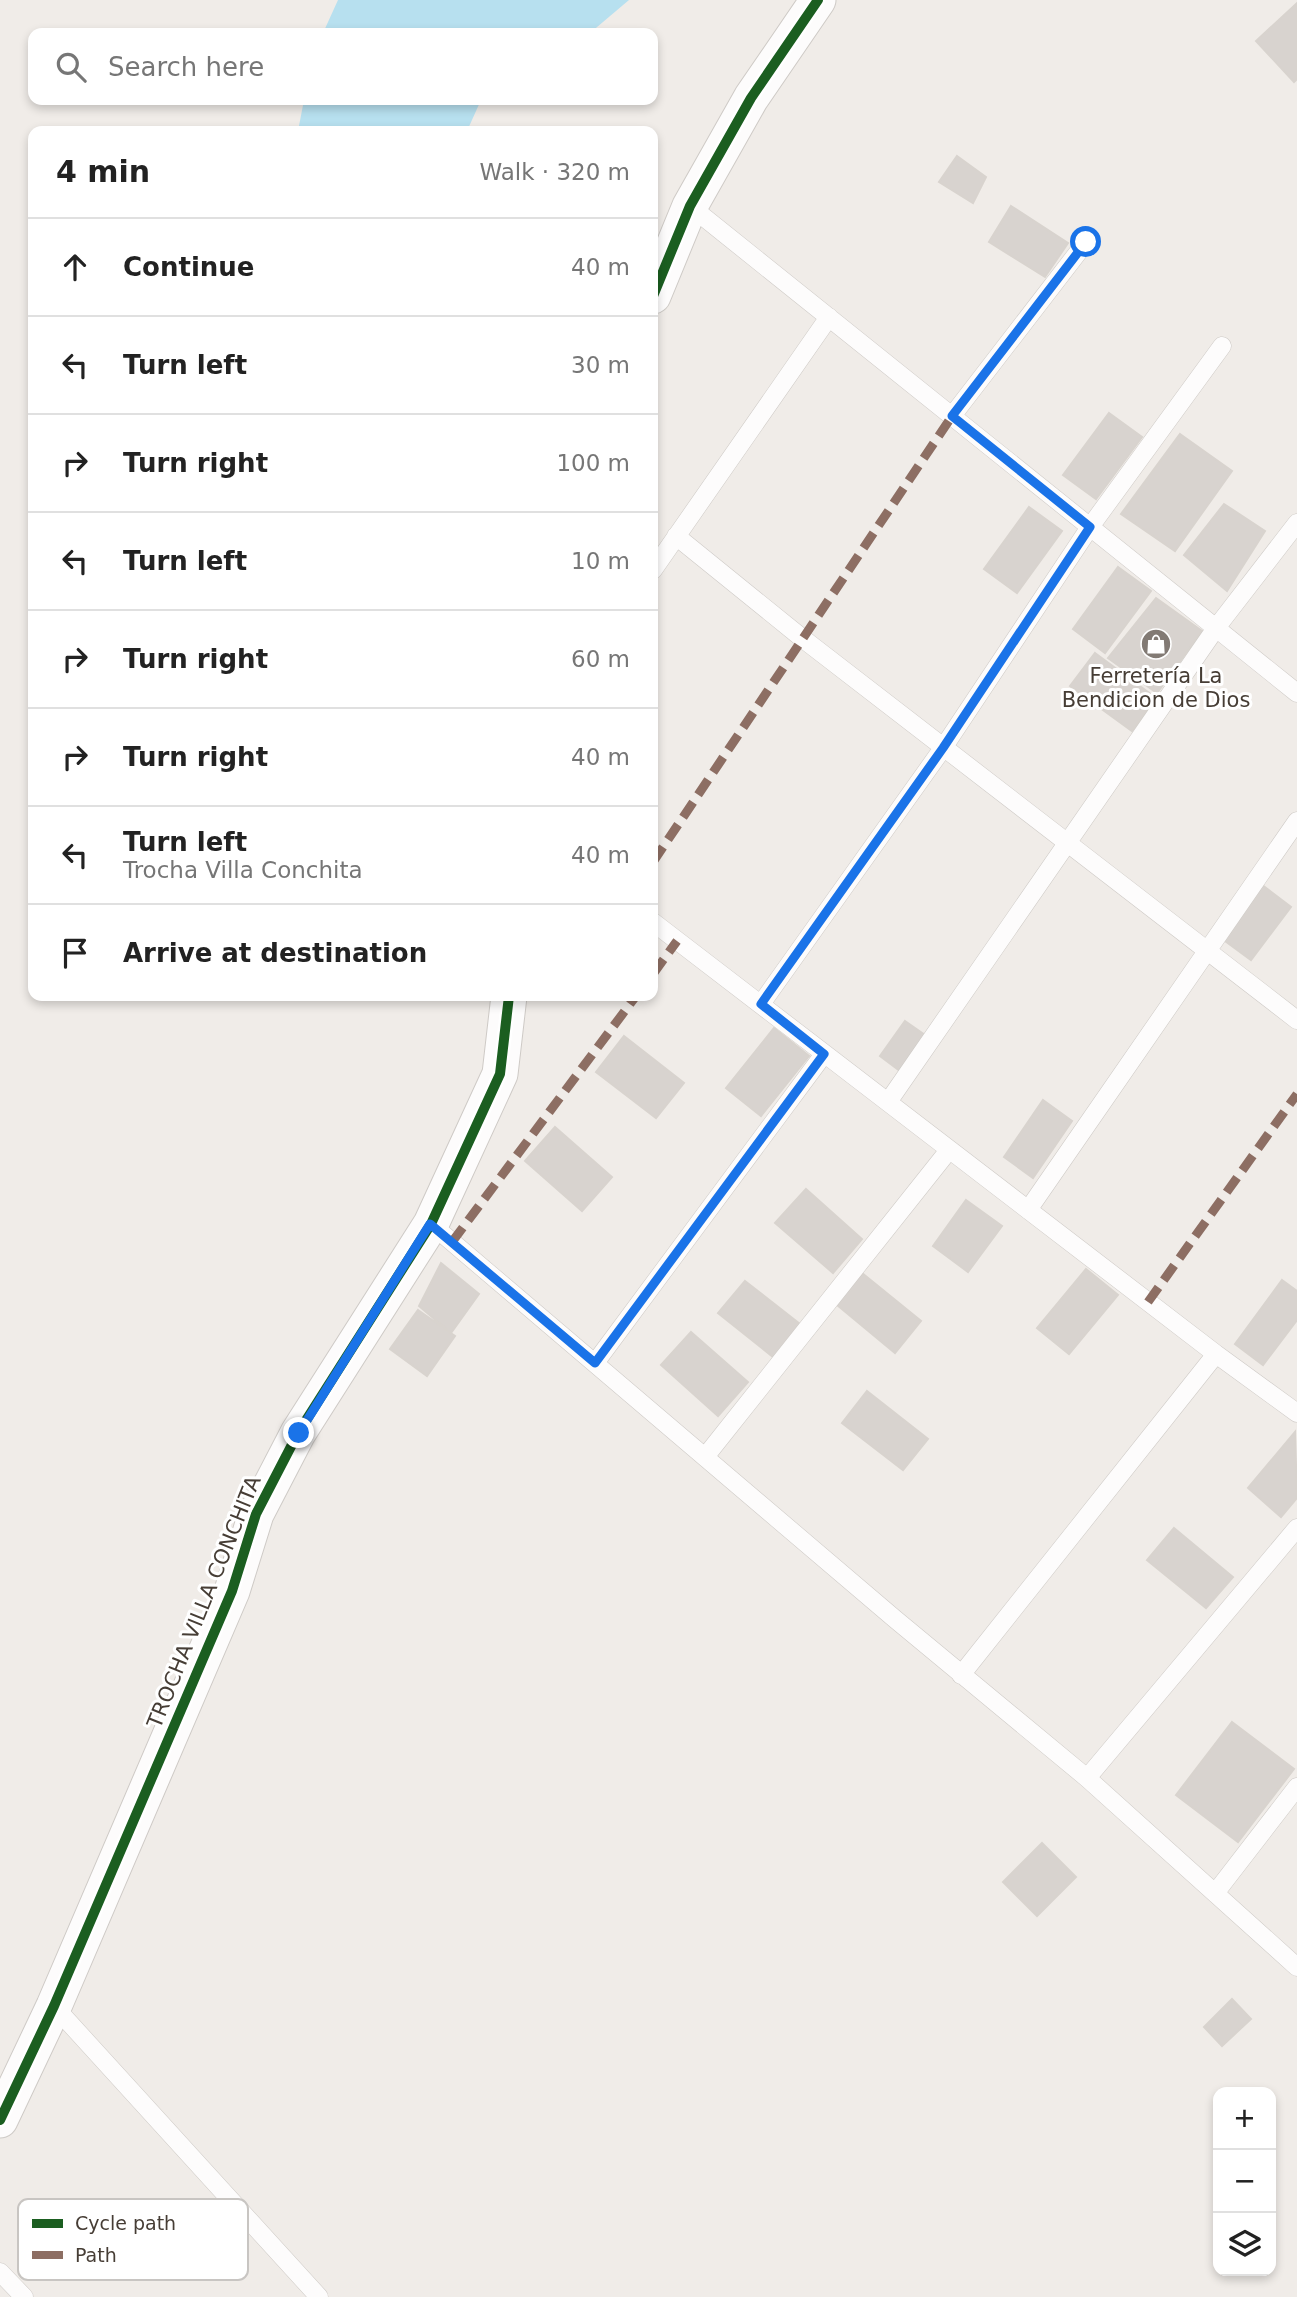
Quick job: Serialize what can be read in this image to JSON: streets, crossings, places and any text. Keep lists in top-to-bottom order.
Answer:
{
  "streets": {
    "street": ["TROCHA VILLA CONCHITA"]
  },
  "places": {
    "shop": ["Ferretería La Bendicion de Dios"]
  },
  "legend": ["Cycle path", "Path"],
  "page": {
    "search": "Search here",
    "heading": ["4 min", "Walk · 320 m"],
    "list": [
      ["Continue", "40 m"],
      ["Turn left", "30 m"],
      ["Turn right", "100 m"],
      ["Turn left", "10 m"],
      ["Turn right", "60 m"],
      ["Turn right", "40 m"],
      ["Turn left", "Trocha Villa Conchita", "40 m"],
      "Arrive at destination"
    ],
    "map_buttons": ["+", "−"]
  }
}
